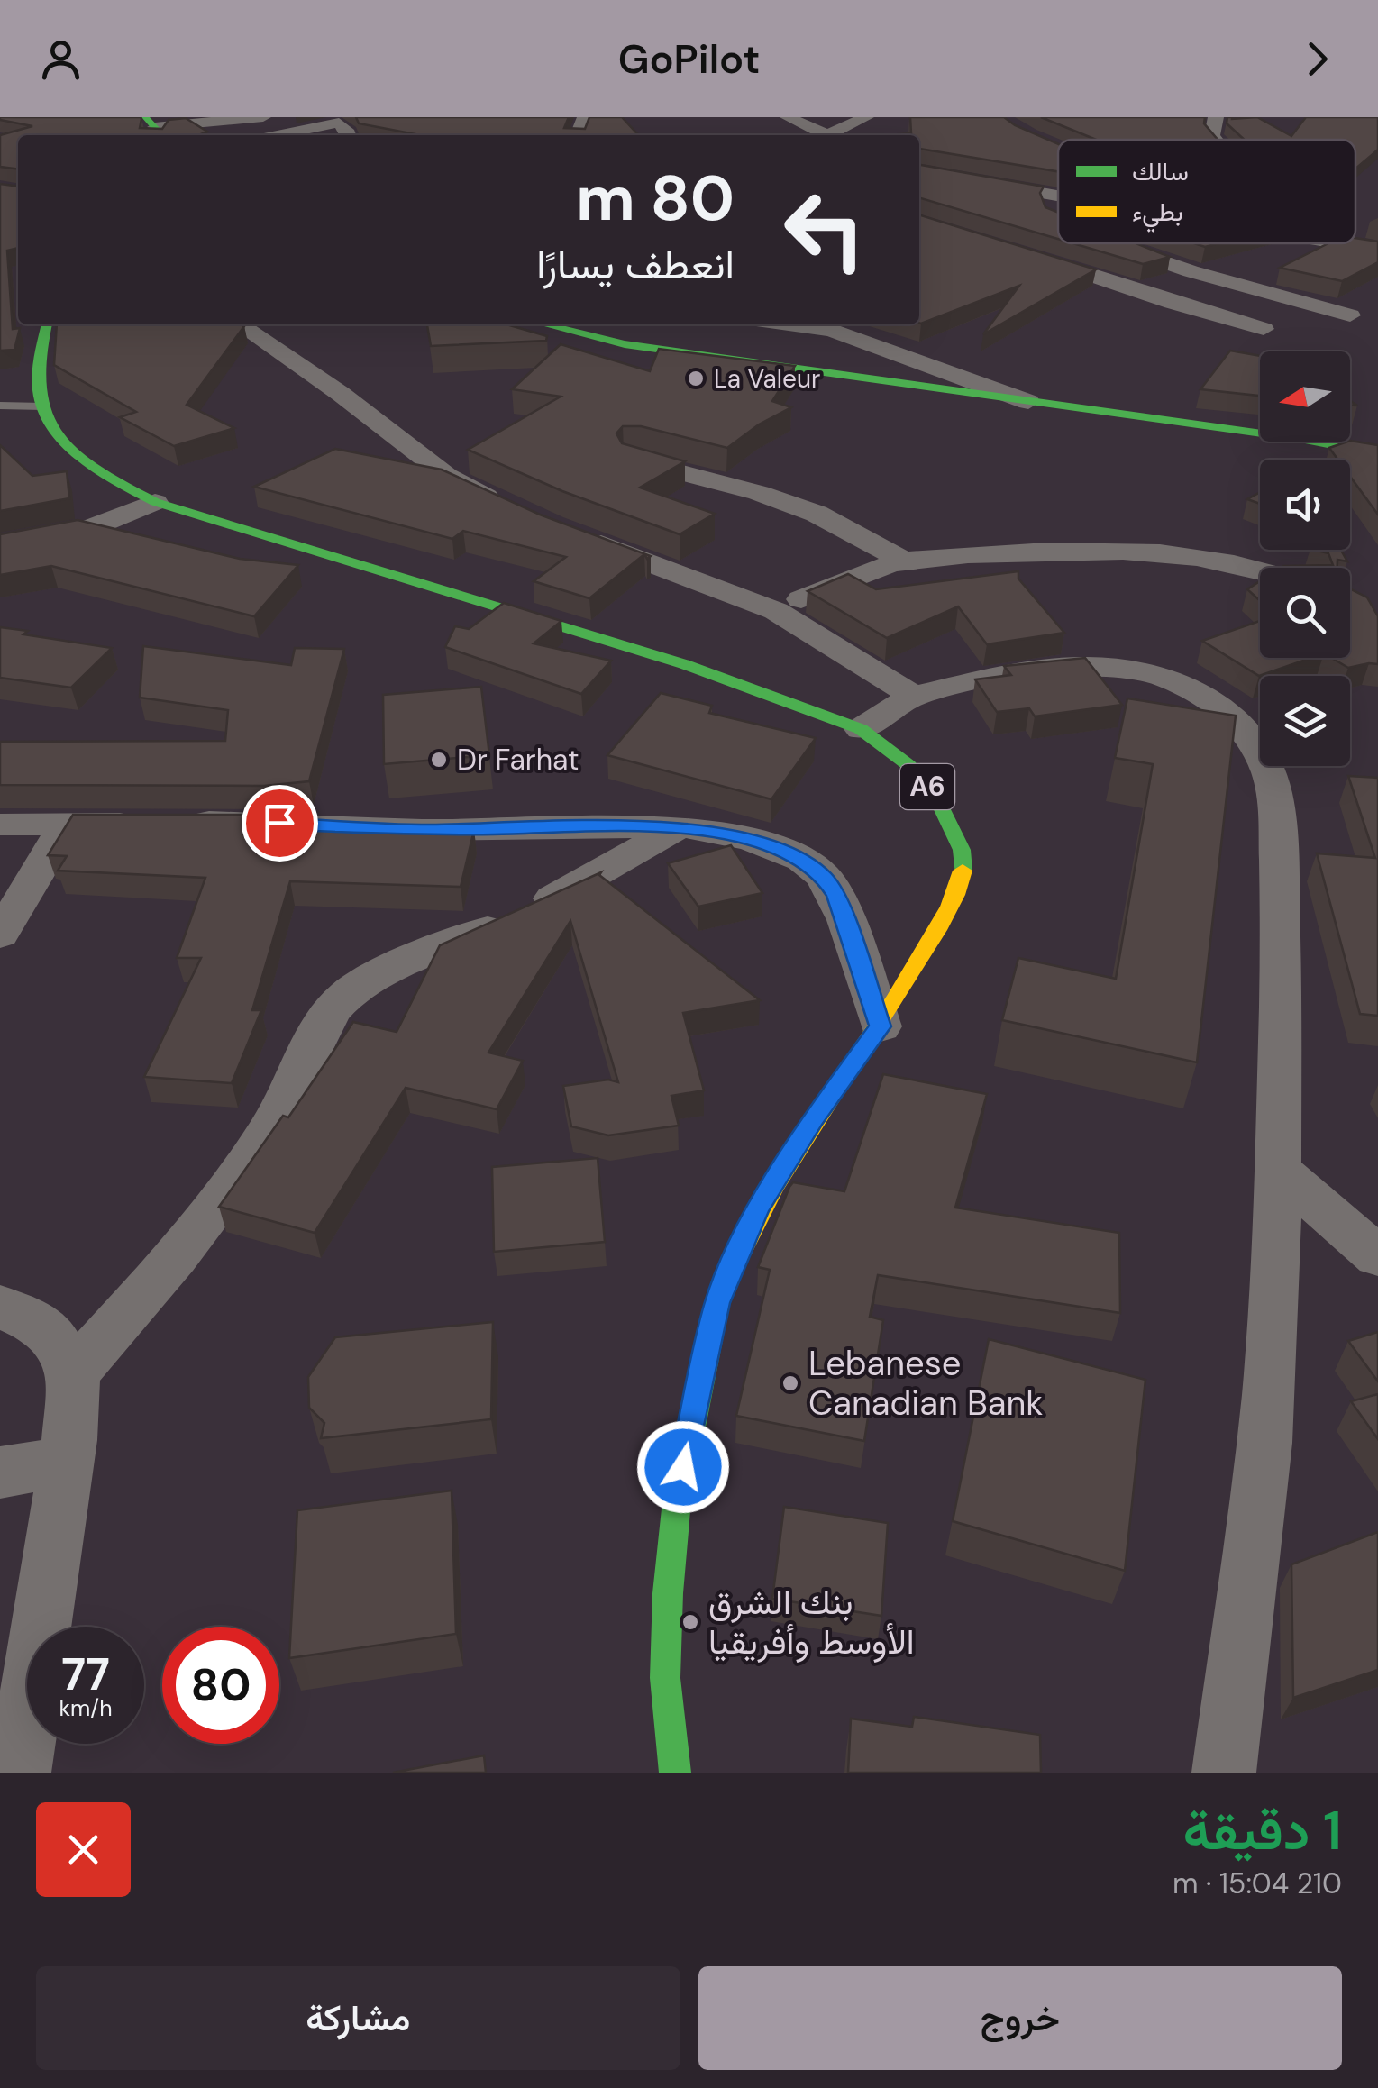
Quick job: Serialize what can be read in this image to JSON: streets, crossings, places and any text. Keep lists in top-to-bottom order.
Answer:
{
  "streets": {
    "highway": ["A6"]
  },
  "places": [
    "La Valeur",
    "Dr Farhat",
    "Lebanese Canadian Bank",
    "بنك الشرق الأوسط وأفريقيا"
  ],
  "legend": ["سالك", "بطيء"],
  "north": "left",
  "page": {
    "header": "GoPilot",
    "turn": ["80 m", "انعطف يسارًا"],
    "speed": "77 km/h",
    "limit": "80",
    "heading": ["1 دقيقة", "210 m · 15:04"],
    "buttons": ["خروج", "مشاركة"]
  }
}
